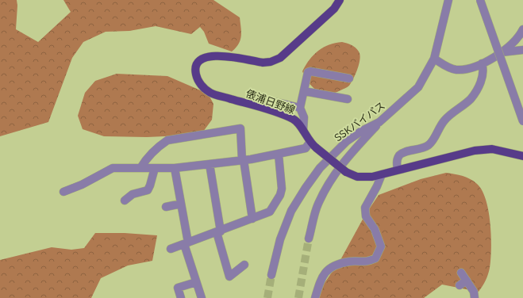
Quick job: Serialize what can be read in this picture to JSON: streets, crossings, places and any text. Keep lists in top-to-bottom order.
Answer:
{
  "streets": {
    "main road": ["俵浦日野線"],
    "street": ["SSKバイパス"]
  }
}
